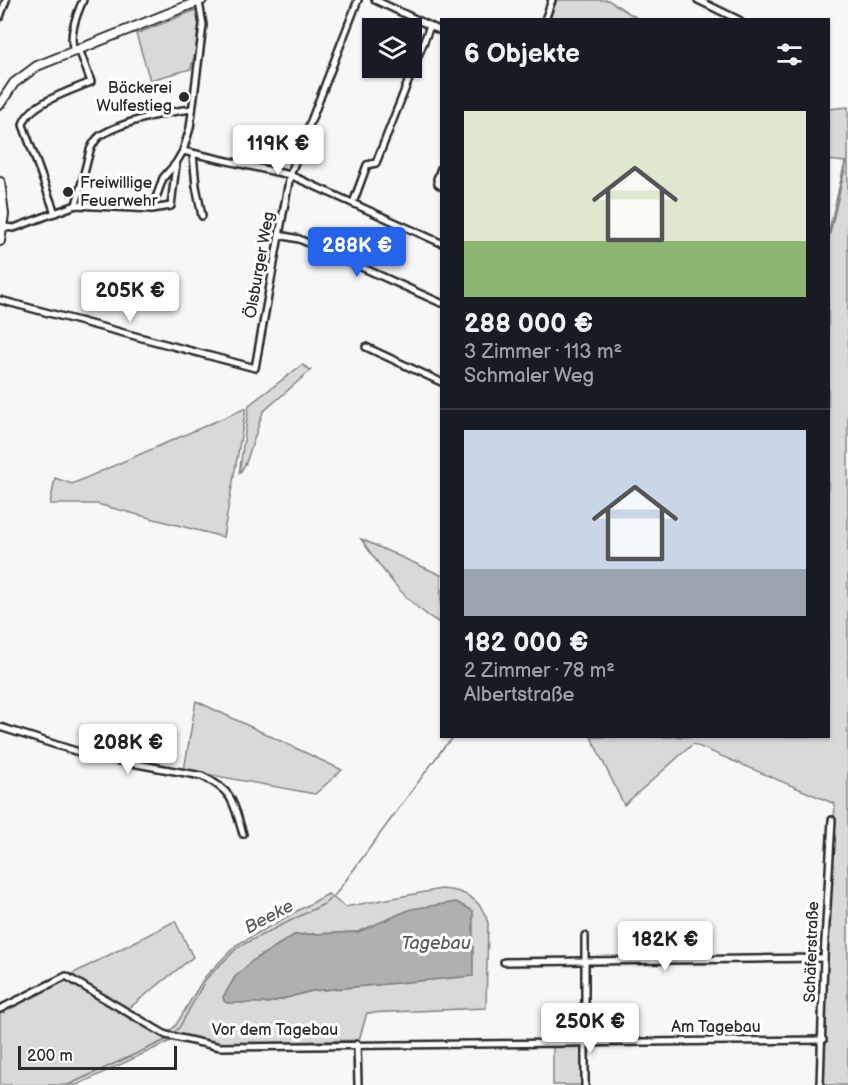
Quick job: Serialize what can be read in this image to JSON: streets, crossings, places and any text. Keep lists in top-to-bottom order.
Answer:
{
  "streets": {
    "street": [
      "Ölsburger Weg",
      "Schäferstraße",
      "Am Tagebau",
      "Vor dem Tagebau"
    ]
  },
  "crossings": [
    ["Schäferstraße", "Am Tagebau"],
    ["Am Tagebau", "Vor dem Tagebau"]
  ],
  "water": ["Beeke", "Tagebau"],
  "places": ["Bäckerei Wulfestieg", "Freiwillige Feuerwehr"],
  "scale_bar": "200 m",
  "page": {
    "heading": "6 Objekte",
    "list": [
      {
        "name": "288 000 €",
        "note": "3 Zimmer · 113 m² · Schmaler Weg"
      },
      {
        "name": "182 000 €",
        "note": "2 Zimmer · 78 m² · Albertstraße"
      }
    ],
    "price": [
      "119K €",
      "288K €",
      "205K €",
      "208K €",
      "182K €",
      "250K €"
    ],
    "scale": "200 m"
  }
}
